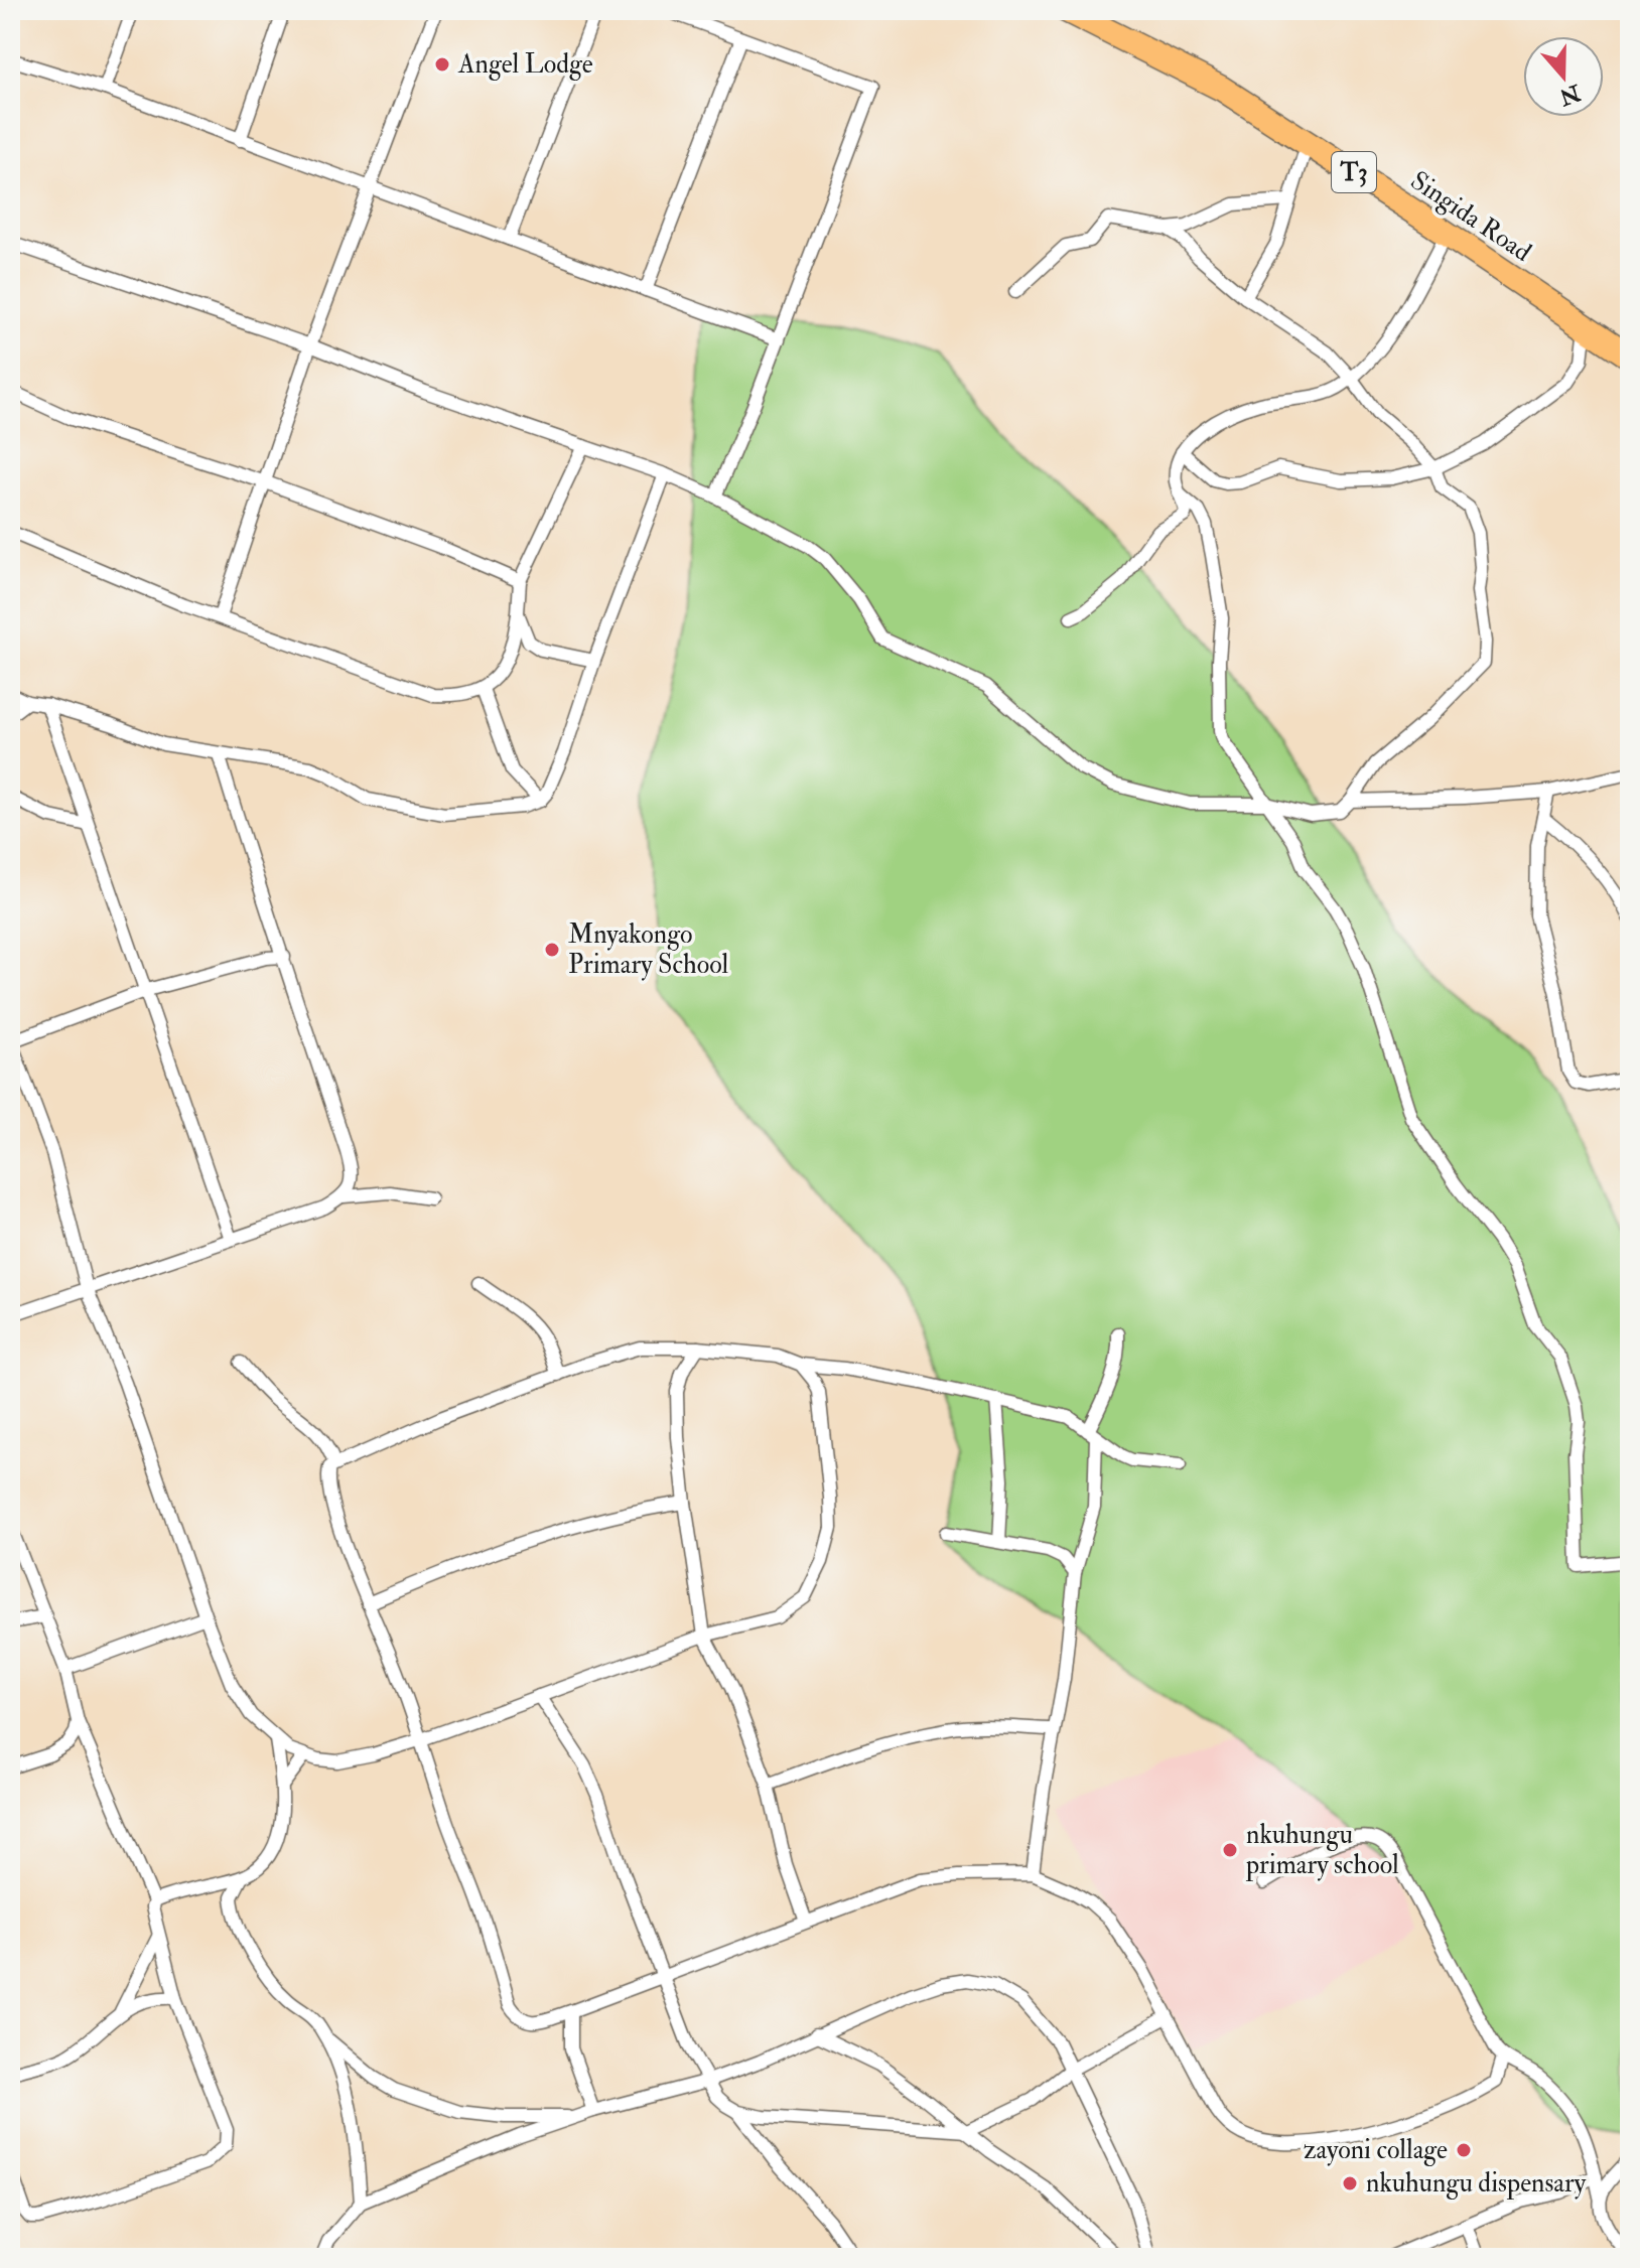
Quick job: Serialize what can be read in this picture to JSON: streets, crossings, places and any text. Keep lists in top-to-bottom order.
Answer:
{
  "streets": {
    "highway": ["T3", "Singida Road"]
  },
  "places": [
    "Angel Lodge",
    "Mnyakongo Primary School",
    "nkuhungu primary school",
    "zayoni collage",
    "nkuhungu dispensary"
  ],
  "north": "bottom"
}
